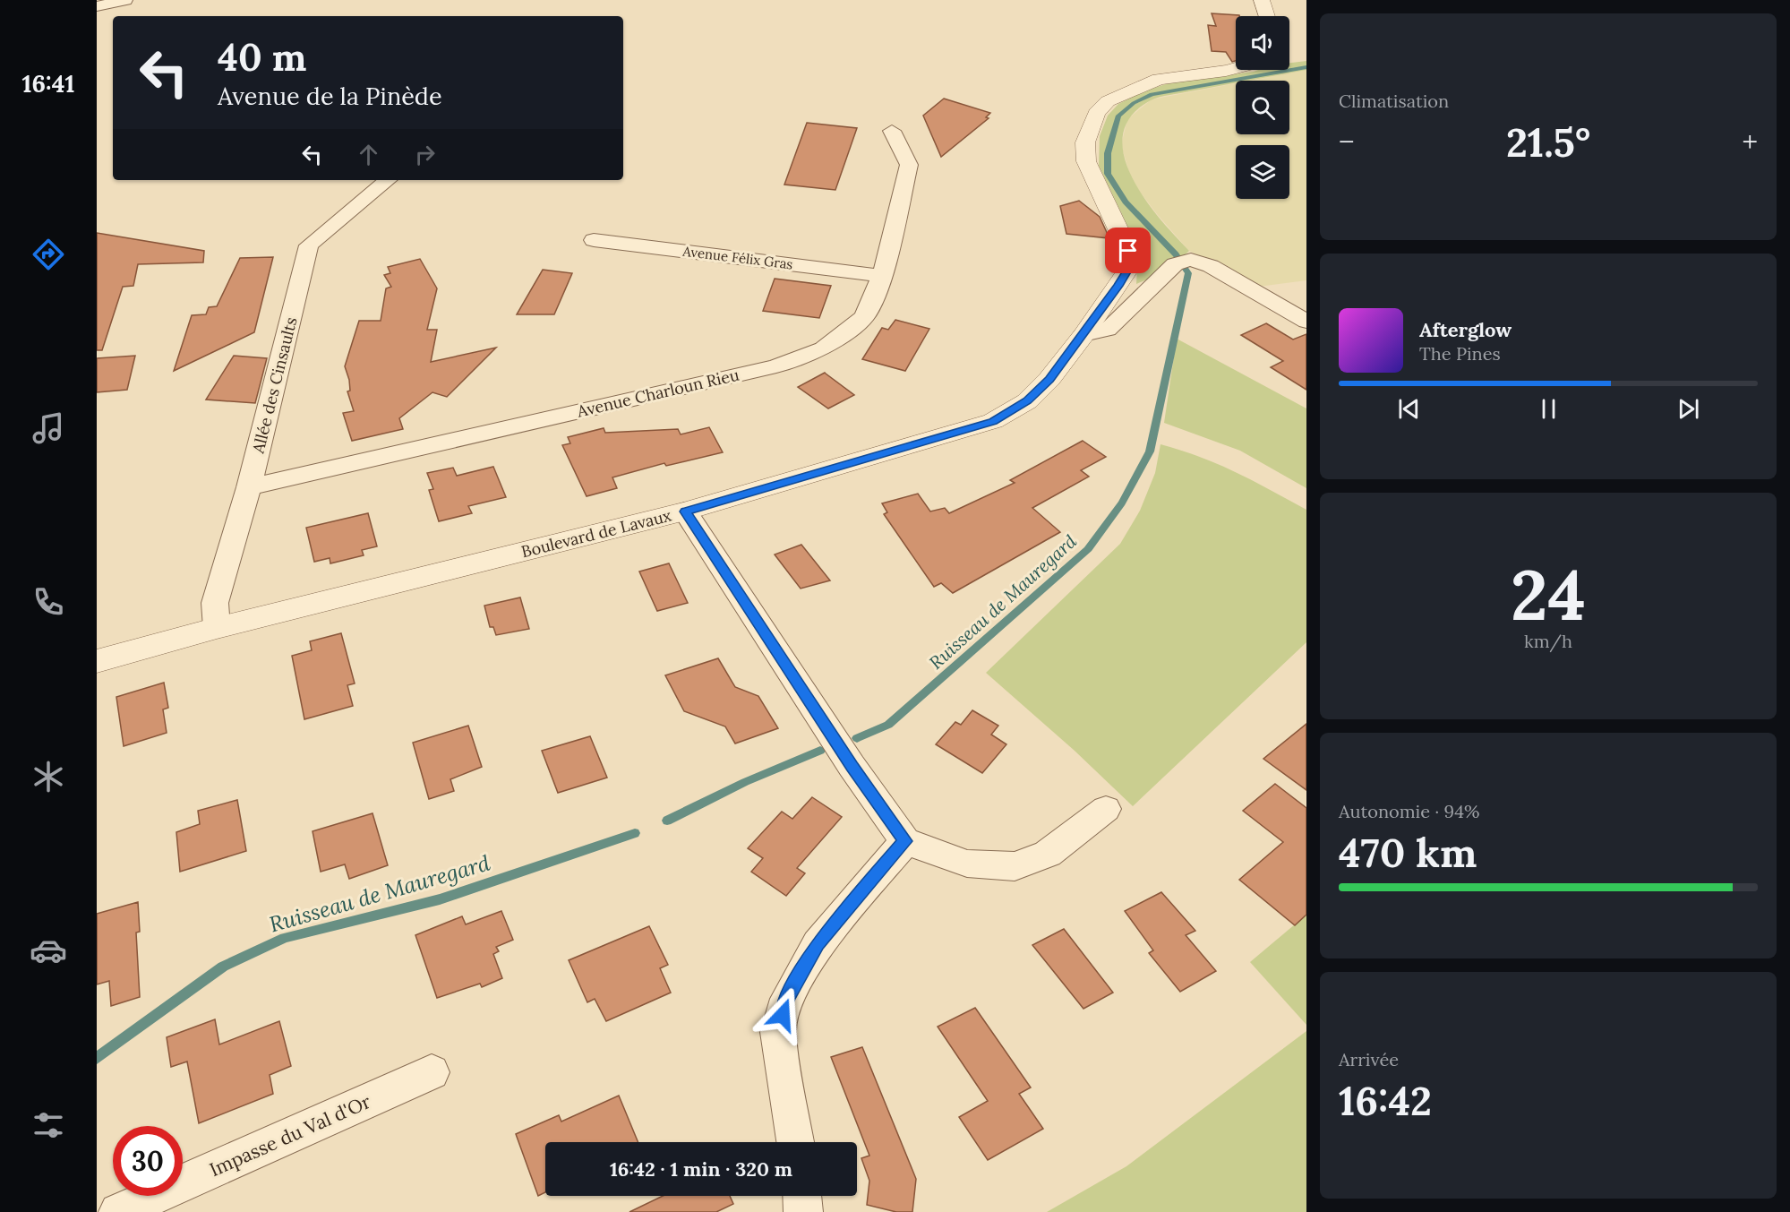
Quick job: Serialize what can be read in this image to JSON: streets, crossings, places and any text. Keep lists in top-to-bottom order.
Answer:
{
  "streets": {
    "street": [
      "Avenue Félix Gras",
      "Allée des Cinsaults",
      "Avenue Charloun Rieu",
      "Boulevard de Lavaux",
      "Impasse du Val d'Or"
    ]
  },
  "crossings": [
    ["Avenue Félix Gras", "Avenue Charloun Rieu"],
    ["Allée des Cinsaults", "Avenue Charloun Rieu"],
    ["Allée des Cinsaults", "Boulevard de Lavaux"]
  ],
  "water": ["Ruisseau de Mauregard"],
  "page": {
    "tabs": "16:41",
    "tile": [
      "Climatisation",
      ["24", "km/h"],
      ["Autonomie · 94%", "470 km"],
      ["Arrivée", "16:42"]
    ],
    "turn": ["40 m", "Avenue de la Pinède"],
    "heat": ["−", "21.5°", "+"],
    "song": ["Afterglow", "The Pines"],
    "limit": "30",
    "trip": "16:42 · 1 min · 320 m"
  }
}
